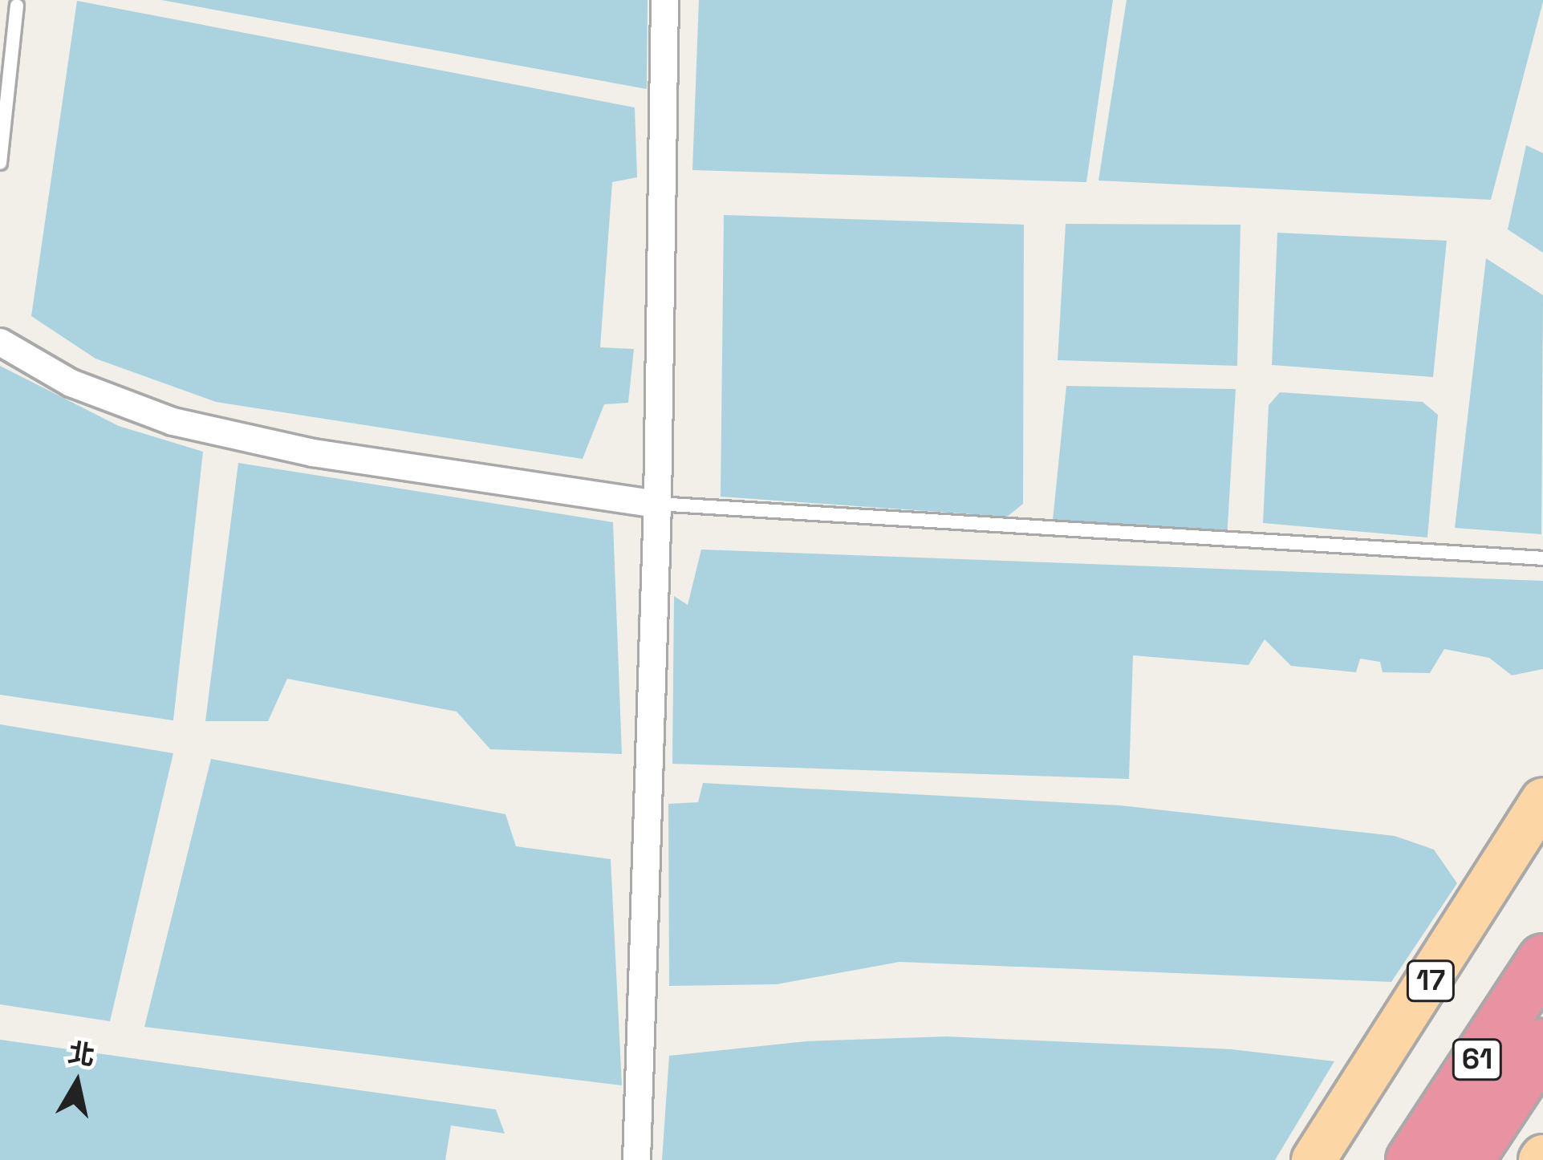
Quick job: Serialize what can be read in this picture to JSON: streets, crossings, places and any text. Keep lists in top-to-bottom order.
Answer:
{
  "streets": {
    "highway": ["61"],
    "main road": ["17"]
  },
  "north": "top"
}
